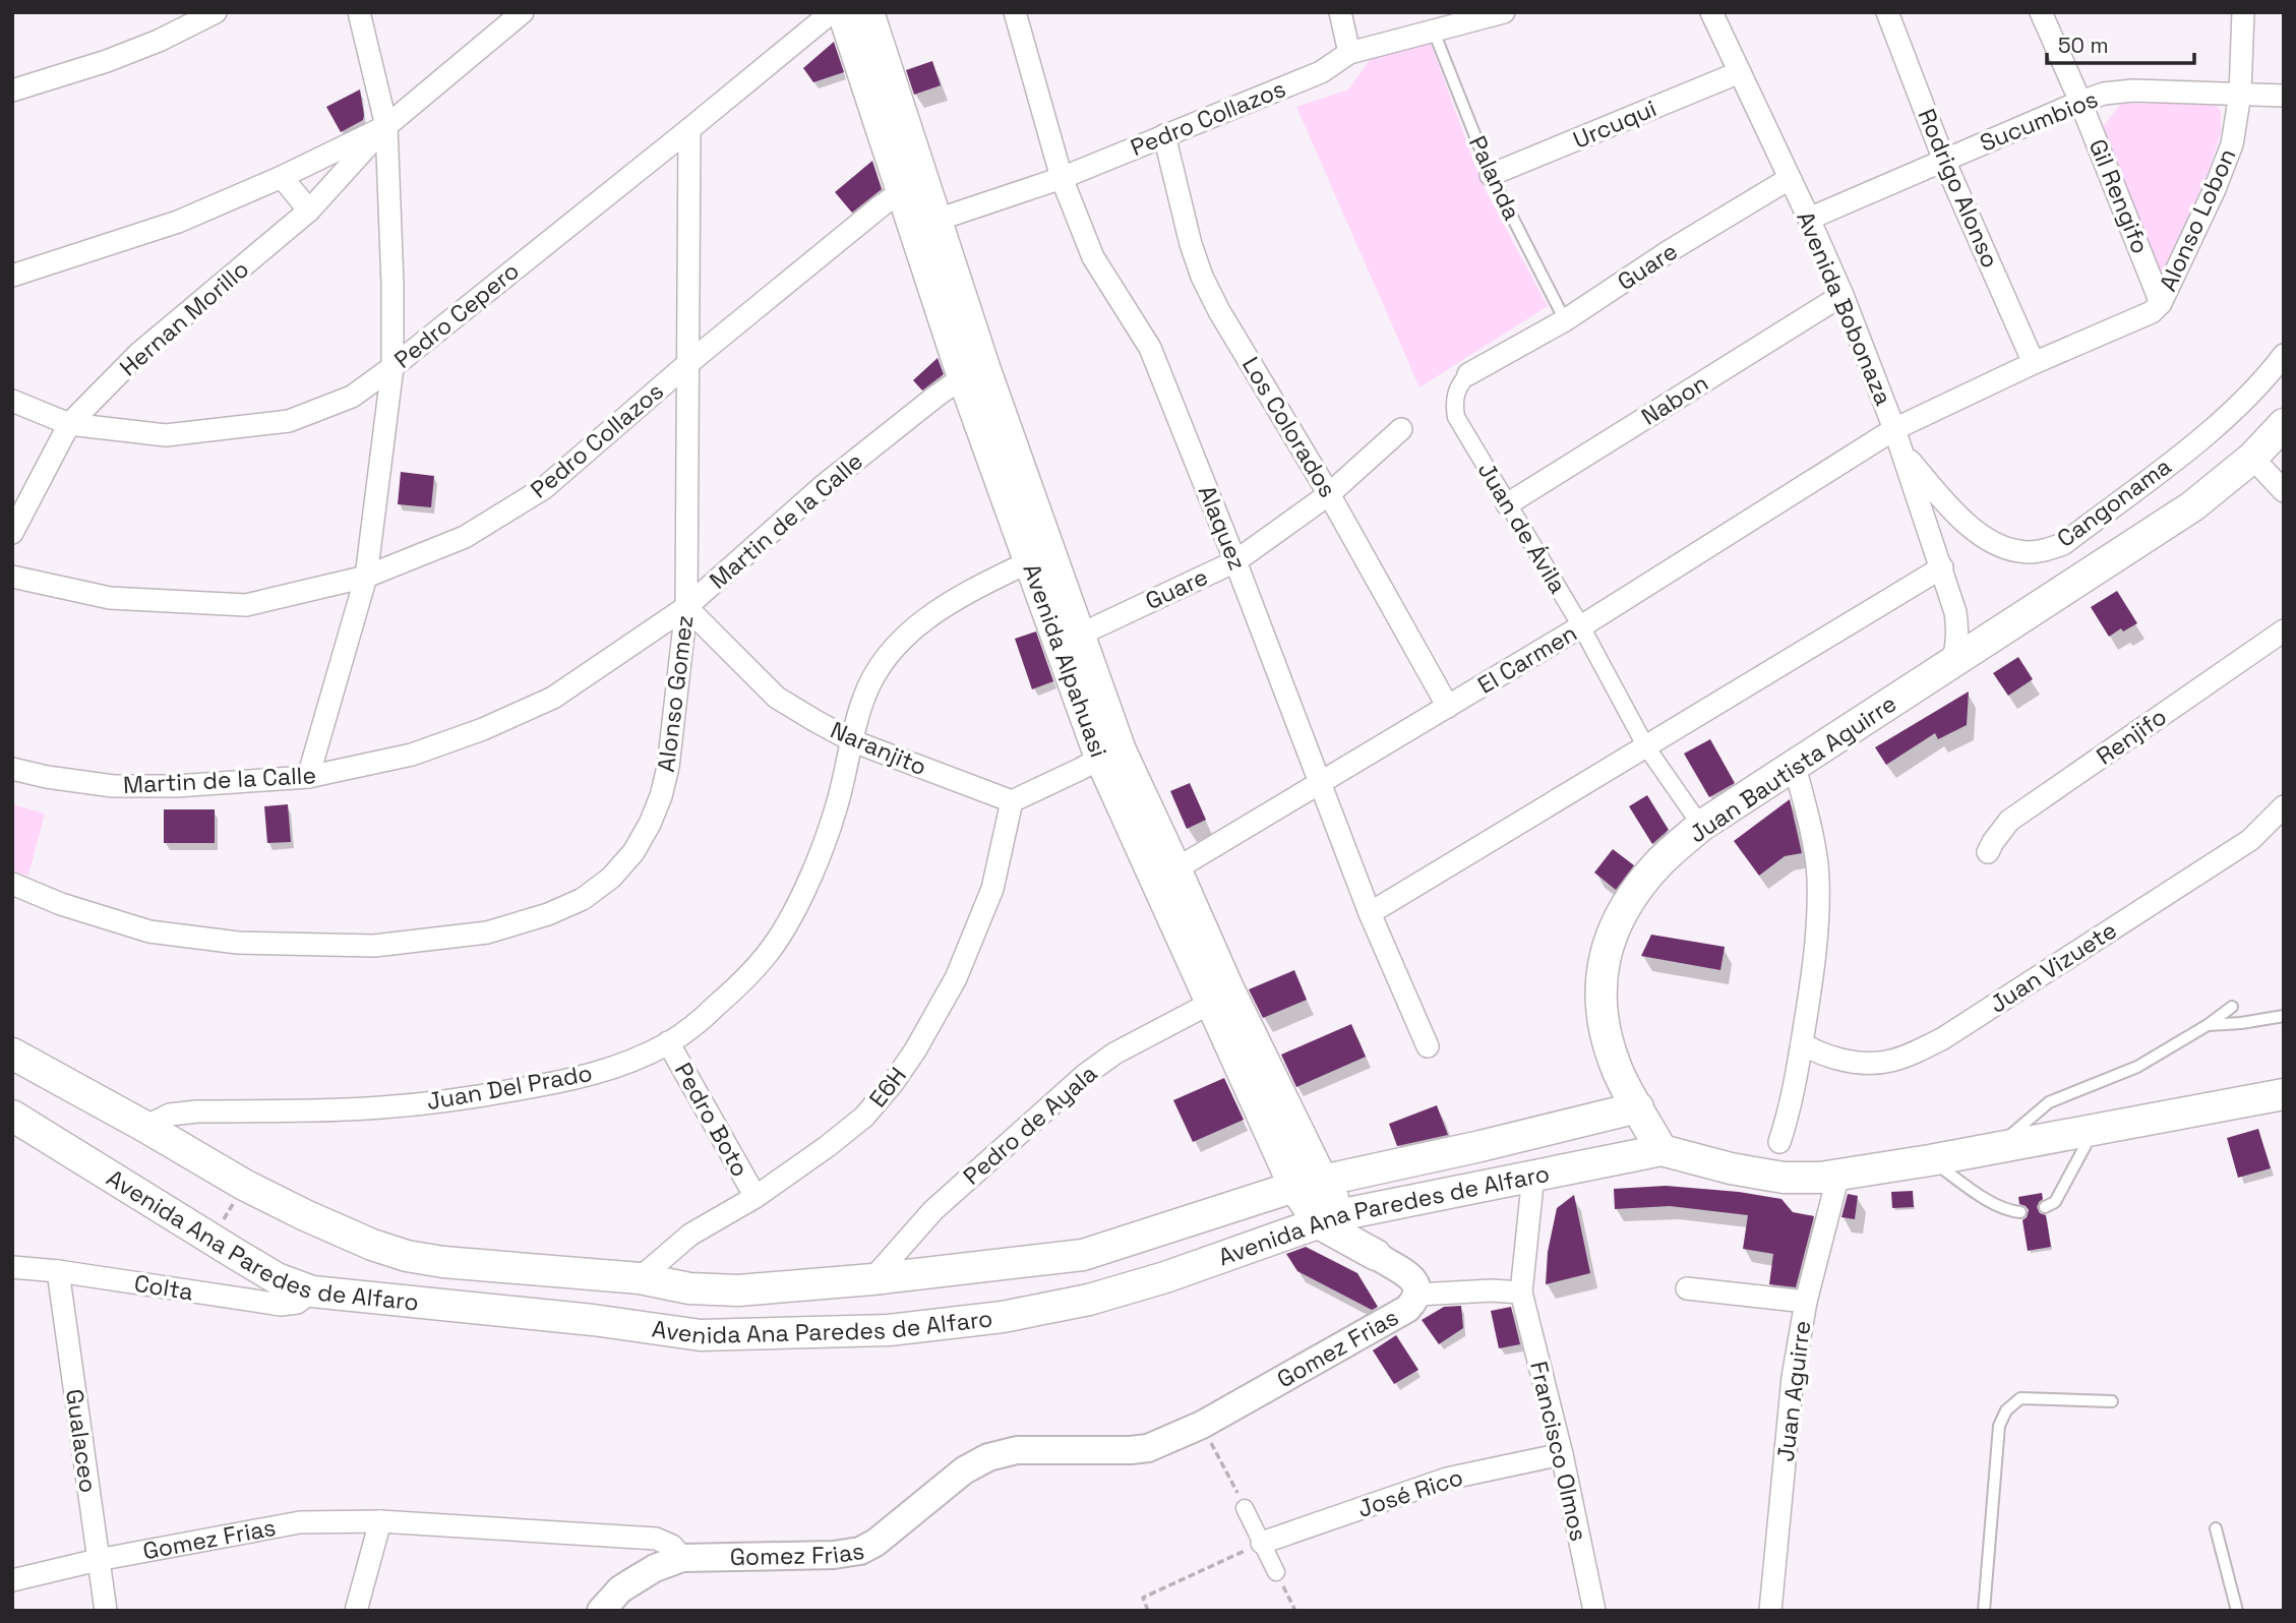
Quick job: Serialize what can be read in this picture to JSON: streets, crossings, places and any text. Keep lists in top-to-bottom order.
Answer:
{
  "streets": {
    "main road": ["Avenida Alpahuasi", "Juan Bautista Aguirre", "Avenida Ana Paredes de Alfaro"],
    "street": [
      "Pedro Collazos",
      "Sucumbios",
      "Urcuqui",
      "Rodrigo Alonso",
      "Gil Rengifo",
      "Alonso Lobon",
      "Guare",
      "Avenida Bobonaza",
      "Pedro Cepero",
      "Hernan Morillo",
      "Nabon",
      "Los Colorados",
      "Cangonama",
      "Martin de la Calle",
      "Alaquez",
      "Juan de Ávila",
      "El Carmen",
      "Alonso Gomez",
      "Renjifo",
      "Naranjito",
      "Juan Vizuete",
      "Juan Del Prado",
      "E6H",
      "Pedro Boto",
      "Pedro de Ayala",
      "Colta",
      "Gomez Frias",
      "Juan Aguirre",
      "Gualaceo",
      "Francisco Olmos",
      "José Rico"
    ],
    "lane": ["Palanda"]
  },
  "crossings": [
    ["Pedro Collazos", "Palanda"],
    ["Pedro Collazos", "Los Colorados"],
    ["Pedro Collazos", "Alaquez"],
    ["Pedro Collazos", "Avenida Alpahuasi"],
    ["Pedro Collazos", "Alonso Gomez"],
    ["Sucumbios", "Rodrigo Alonso"],
    ["Sucumbios", "Gil Rengifo"],
    ["Sucumbios", "Alonso Lobon"],
    ["Sucumbios", "Avenida Bobonaza"],
    ["Urcuqui", "Palanda"],
    ["Urcuqui", "Avenida Bobonaza"],
    ["Palanda", "Guare"],
    ["Rodrigo Alonso", "Alonso Lobon"],
    ["Gil Rengifo", "Alonso Lobon"],
    ["Alonso Lobon", "Avenida Bobonaza"],
    ["Alonso Lobon", "El Carmen"],
    ["Guare", "Avenida Bobonaza"],
    ["Guare", "Los Colorados"],
    ["Guare", "Alaquez"],
    ["Guare", "Juan de Ávila"],
    ["Guare", "Avenida Alpahuasi"],
    ["Avenida Bobonaza", "Nabon"],
    ["Avenida Bobonaza", "Cangonama"],
    ["Avenida Bobonaza", "El Carmen"],
    ["Avenida Bobonaza", "Juan Bautista Aguirre"],
    ["Pedro Cepero", "Hernan Morillo"],
    ["Pedro Cepero", "Alonso Gomez"],
    ["Nabon", "Juan de Ávila"],
    ["Los Colorados", "El Carmen"],
    ["Martin de la Calle", "Avenida Alpahuasi"],
    ["Martin de la Calle", "Alonso Gomez"],
    ["Martin de la Calle", "Naranjito"],
    ["Alaquez", "El Carmen"],
    ["Juan de Ávila", "El Carmen"],
    ["Juan de Ávila", "Juan Bautista Aguirre"],
    ["El Carmen", "Avenida Alpahuasi"],
    ["Avenida Alpahuasi", "Juan Del Prado"],
    ["Avenida Alpahuasi", "Pedro de Ayala"],
    ["Avenida Alpahuasi", "Avenida Ana Paredes de Alfaro"],
    ["Avenida Alpahuasi", "Gomez Frias"],
    ["Alonso Gomez", "Naranjito"],
    ["Naranjito", "Juan Del Prado"],
    ["Naranjito", "E6H"],
    ["Juan Bautista Aguirre", "Avenida Ana Paredes de Alfaro"],
    ["Juan Del Prado", "Pedro Boto"],
    ["Juan Del Prado", "Avenida Ana Paredes de Alfaro"],
    ["E6H", "Pedro Boto"],
    ["E6H", "Avenida Ana Paredes de Alfaro"],
    ["Pedro de Ayala", "Avenida Ana Paredes de Alfaro"],
    ["Avenida Ana Paredes de Alfaro", "Colta"],
    ["Colta", "Gualaceo"],
    ["Gomez Frias", "Gualaceo"],
    ["Gomez Frias", "Francisco Olmos"],
    ["Francisco Olmos", "José Rico"]
  ],
  "scale_bar": "50 m"
}
